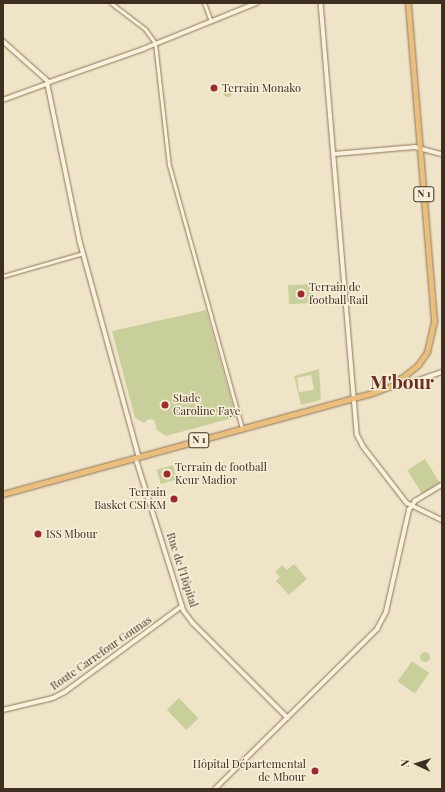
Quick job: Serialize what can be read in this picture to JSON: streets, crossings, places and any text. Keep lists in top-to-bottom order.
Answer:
{
  "streets": {
    "highway": ["N 1"],
    "main road": ["Rue de l'Hôpital", "Route Carrefour Gounas"]
  },
  "crossings": [
    ["N 1", "Rue de l'Hôpital"],
    ["Rue de l'Hôpital", "Route Carrefour Gounas"]
  ],
  "districts": ["M'bour"],
  "places": [
    "Terrain Monako",
    "Terrain de football Rail",
    "Stade Caroline Faye",
    "Terrain de football Keur Madior",
    "Terrain Basket CSI KM",
    "ISS Mbour",
    "Hôpital Départemental de Mbour"
  ],
  "north": "left"
}
